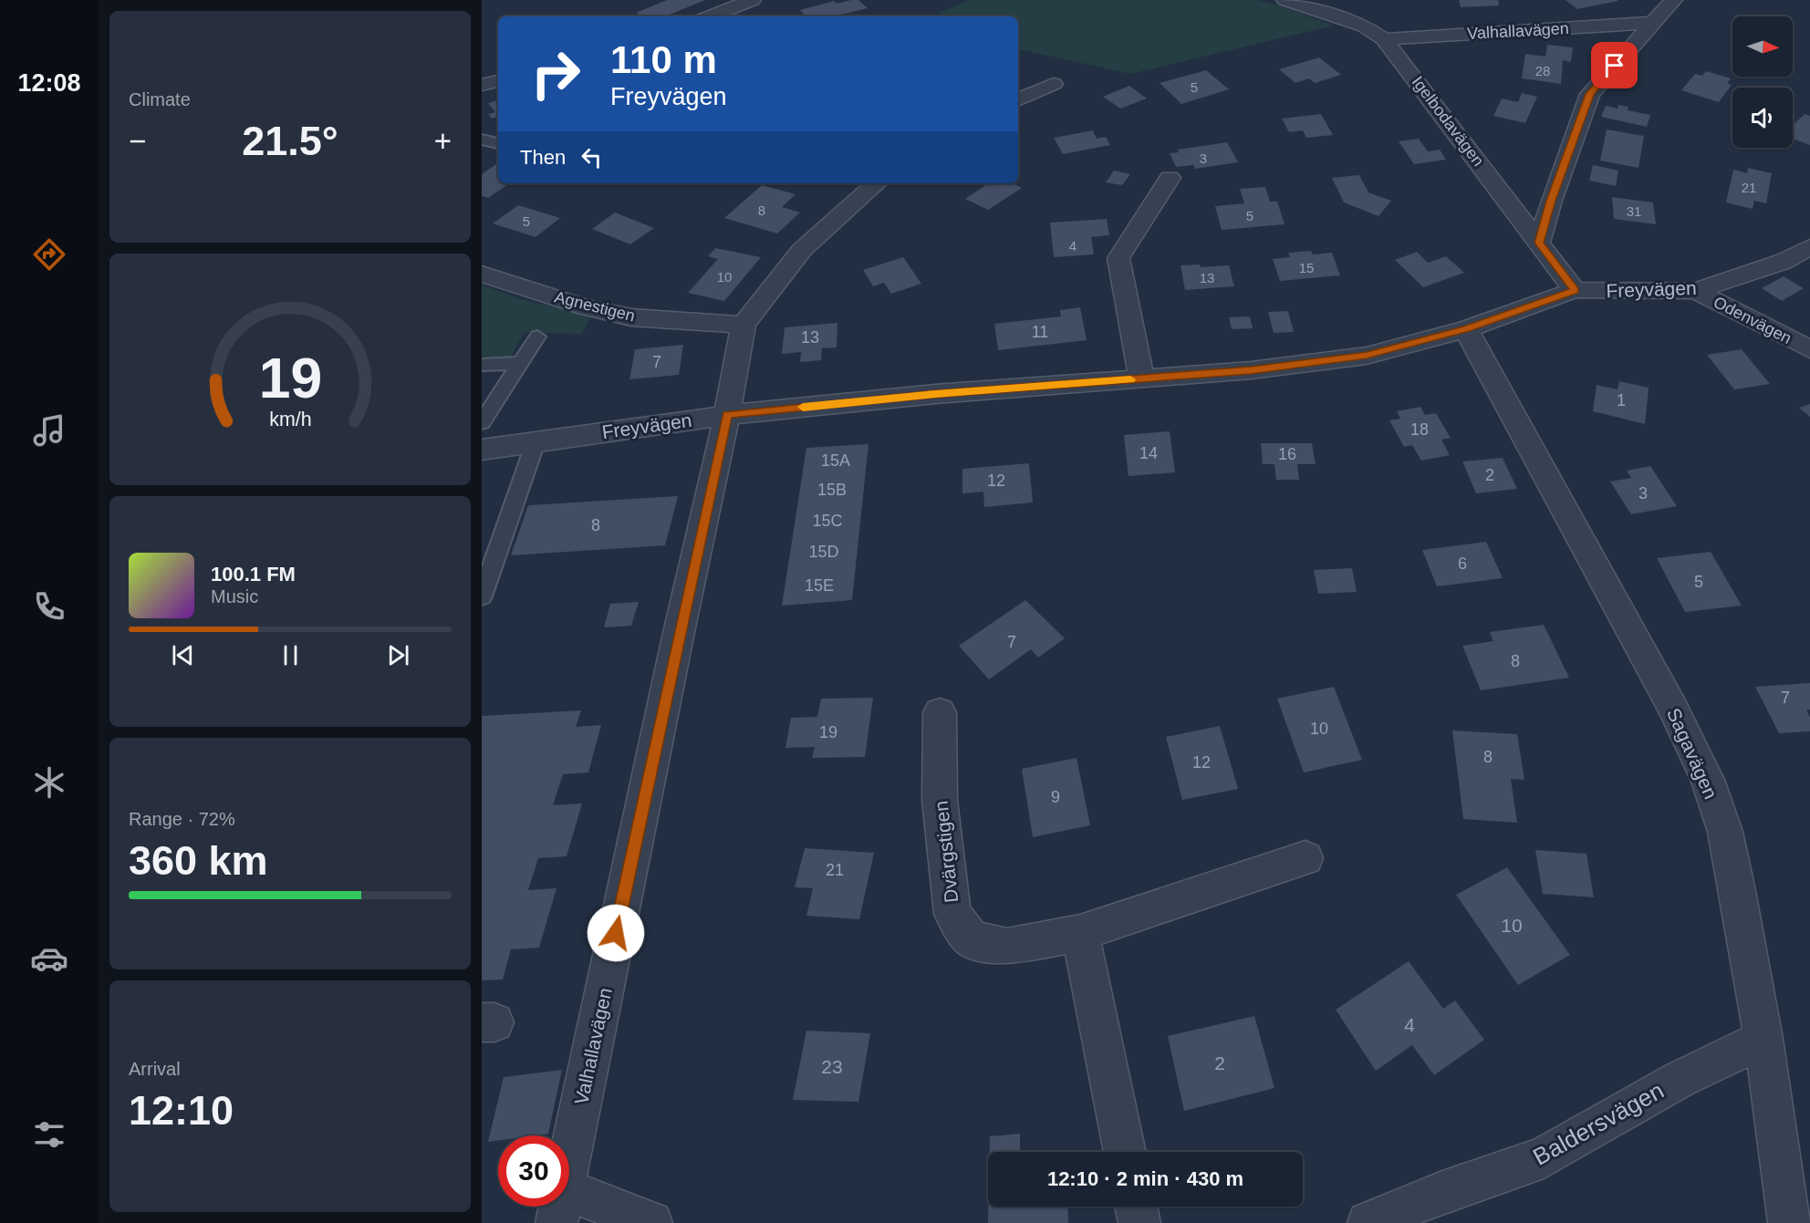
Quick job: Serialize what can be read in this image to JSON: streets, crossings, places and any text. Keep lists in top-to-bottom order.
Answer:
{
  "streets": {
    "street": [
      "Valhallavägen",
      "Igelbodavägen",
      "Freyvägen",
      "Agnestigen",
      "Odenvägen",
      "Sagavägen",
      "Dvärgstigen",
      "Baldersvägen"
    ]
  },
  "crossings": [
    ["Valhallavägen", "Igelbodavägen"],
    ["Valhallavägen", "Freyvägen"],
    ["Valhallavägen", "Agnestigen"],
    ["Igelbodavägen", "Freyvägen"],
    ["Freyvägen", "Odenvägen"],
    ["Freyvägen", "Sagavägen"],
    ["Sagavägen", "Baldersvägen"]
  ],
  "house_numbers": [
    "28",
    "5",
    "3",
    "21",
    "8",
    "31",
    "5",
    "5",
    "4",
    "15",
    "10",
    "13",
    "11",
    "13",
    "7",
    "1",
    "18",
    "14",
    "16",
    "15A",
    "2",
    "12",
    "15B",
    "3",
    "15C",
    "8",
    "15D",
    "6",
    "5",
    "15E",
    "7",
    "8",
    "7",
    "10",
    "19",
    "8",
    "12",
    "9",
    "21",
    "10",
    "4",
    "2",
    "23"
  ],
  "north": "right",
  "page": {
    "tabs": "12:08",
    "tile": [
      "Climate",
      ["Range · 72%", "360 km"],
      ["Arrival", "12:10"]
    ],
    "turn": ["110 m", "Freyvägen"],
    "heat": ["−", "21.5°", "+"],
    "then": "Then",
    "song": ["100.1 FM", "Music"],
    "limit": "30",
    "trip": "12:10 · 2 min · 430 m",
    "gauge": ["19", "km/h"]
  }
}
